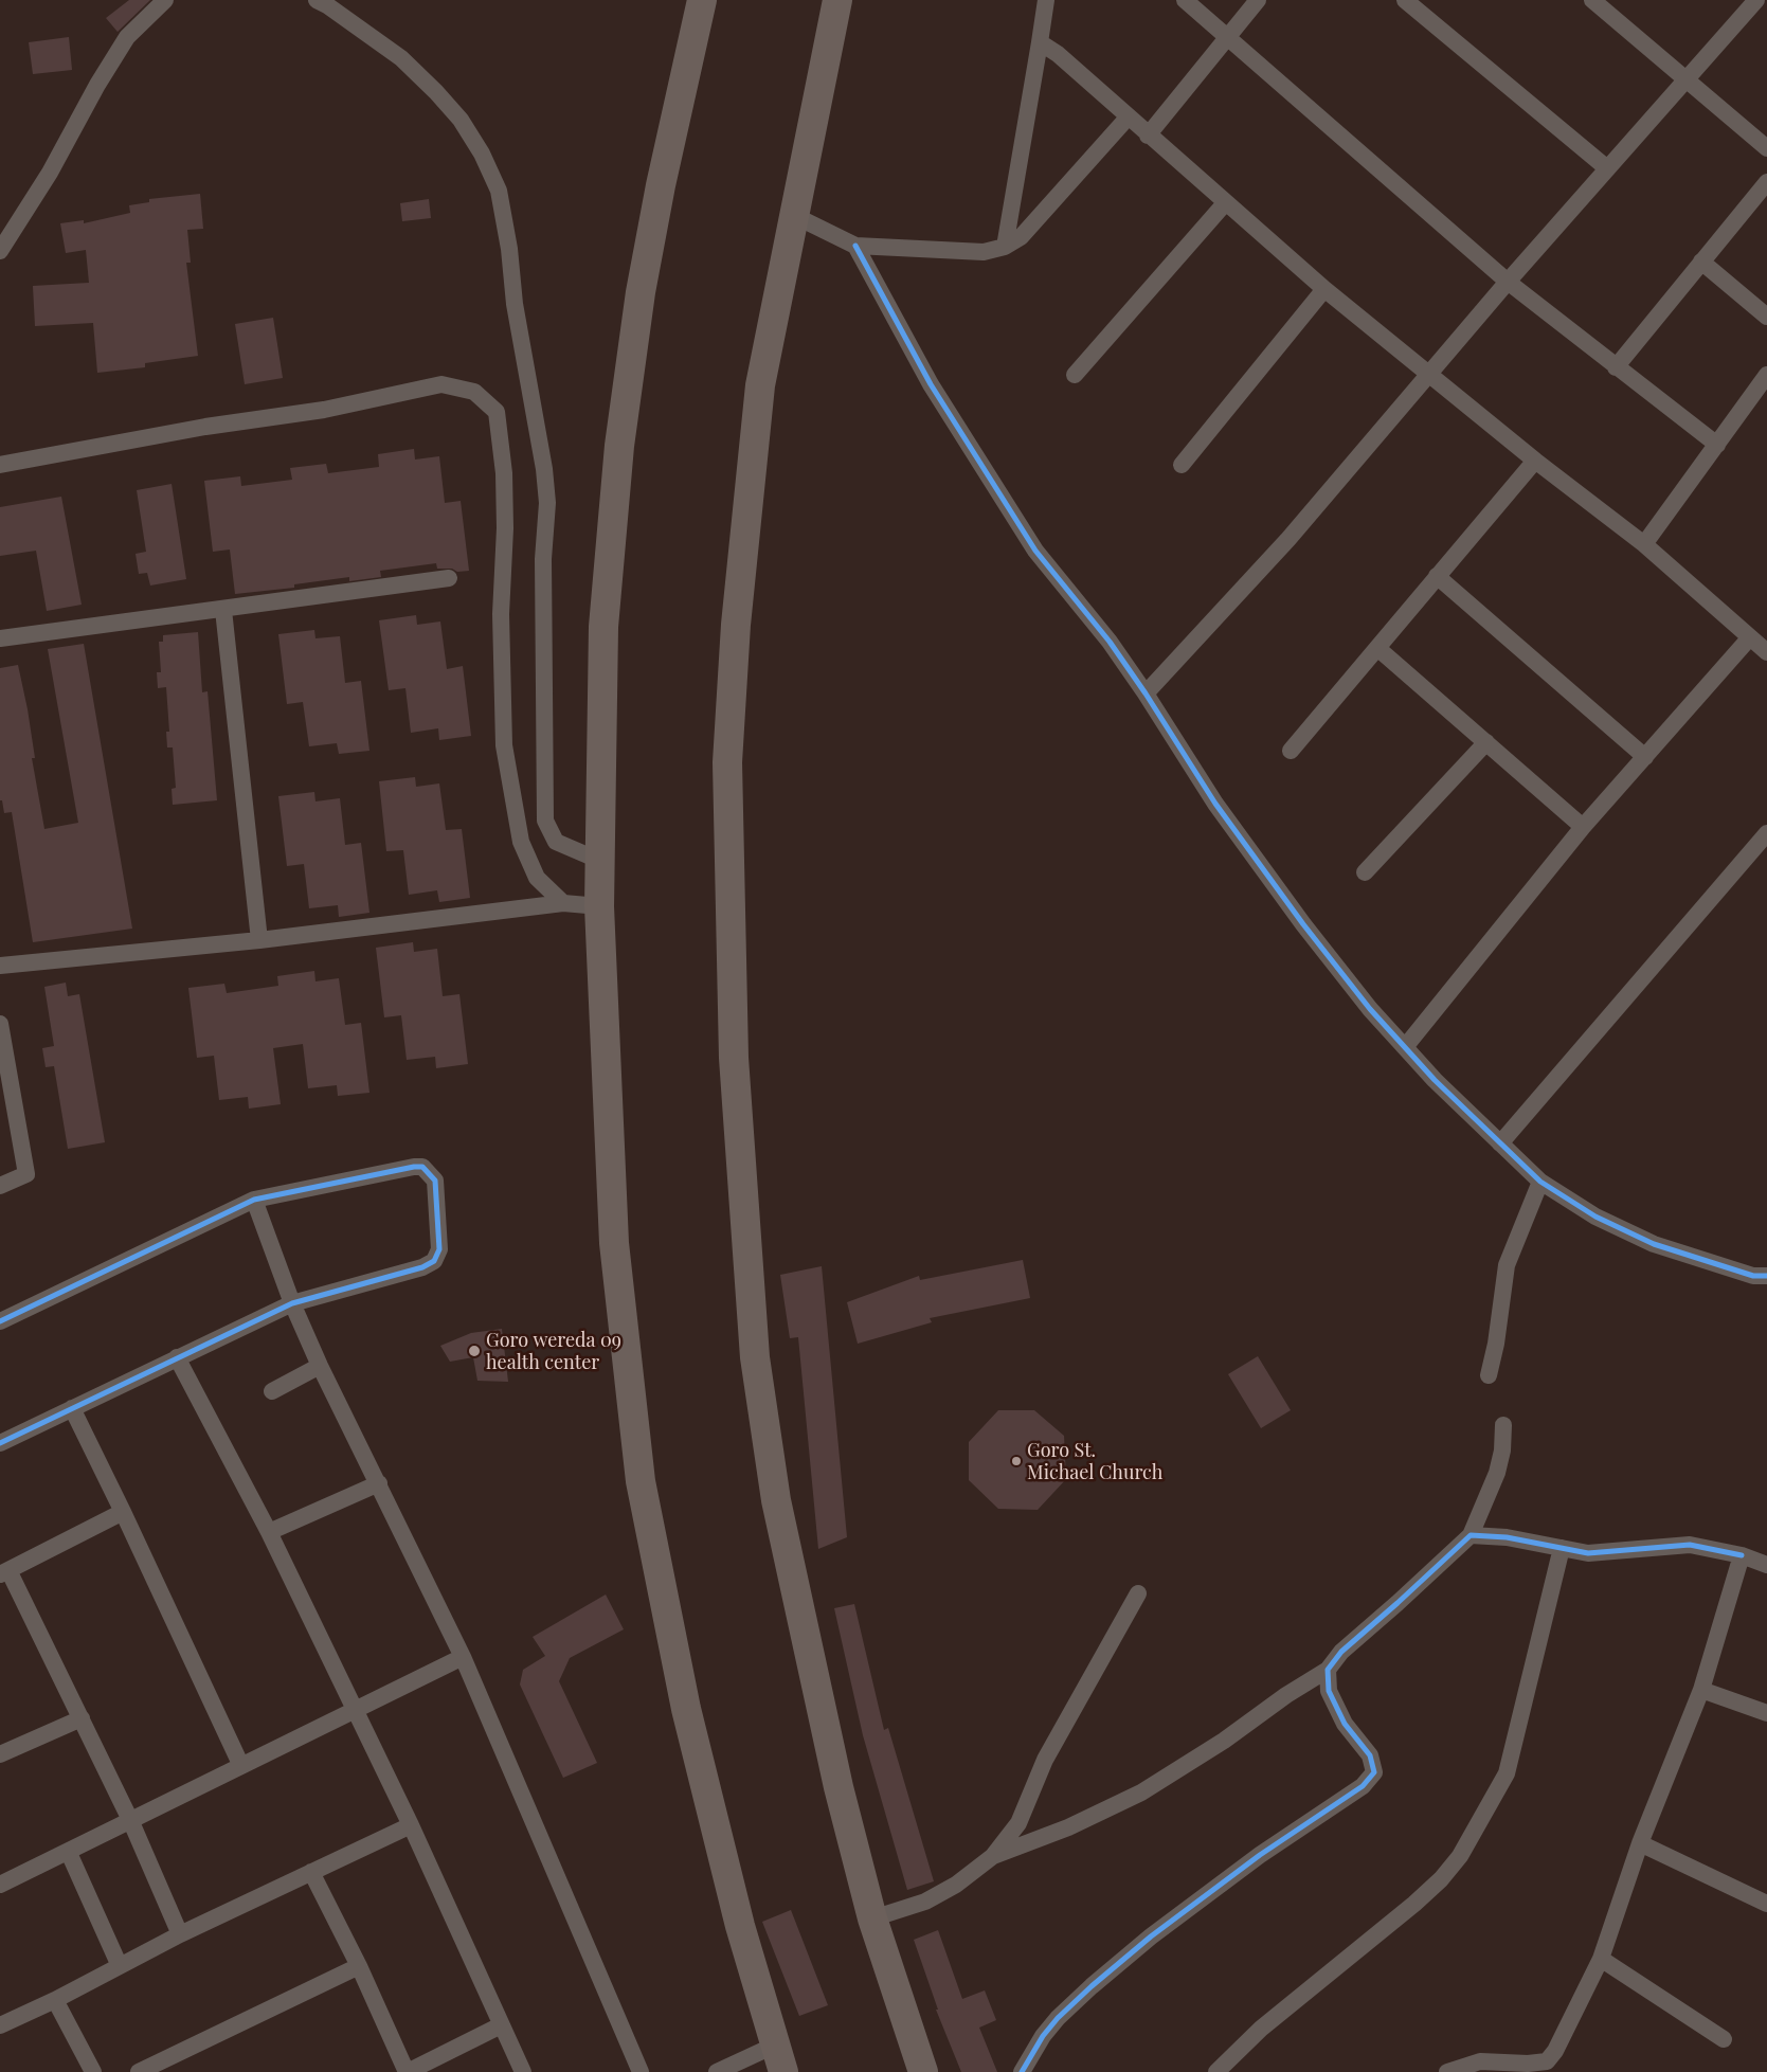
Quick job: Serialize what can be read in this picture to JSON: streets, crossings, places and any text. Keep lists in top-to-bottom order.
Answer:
{
  "places": ["Goro wereda 09 health center", "Goro St. Michael Church"]
}
